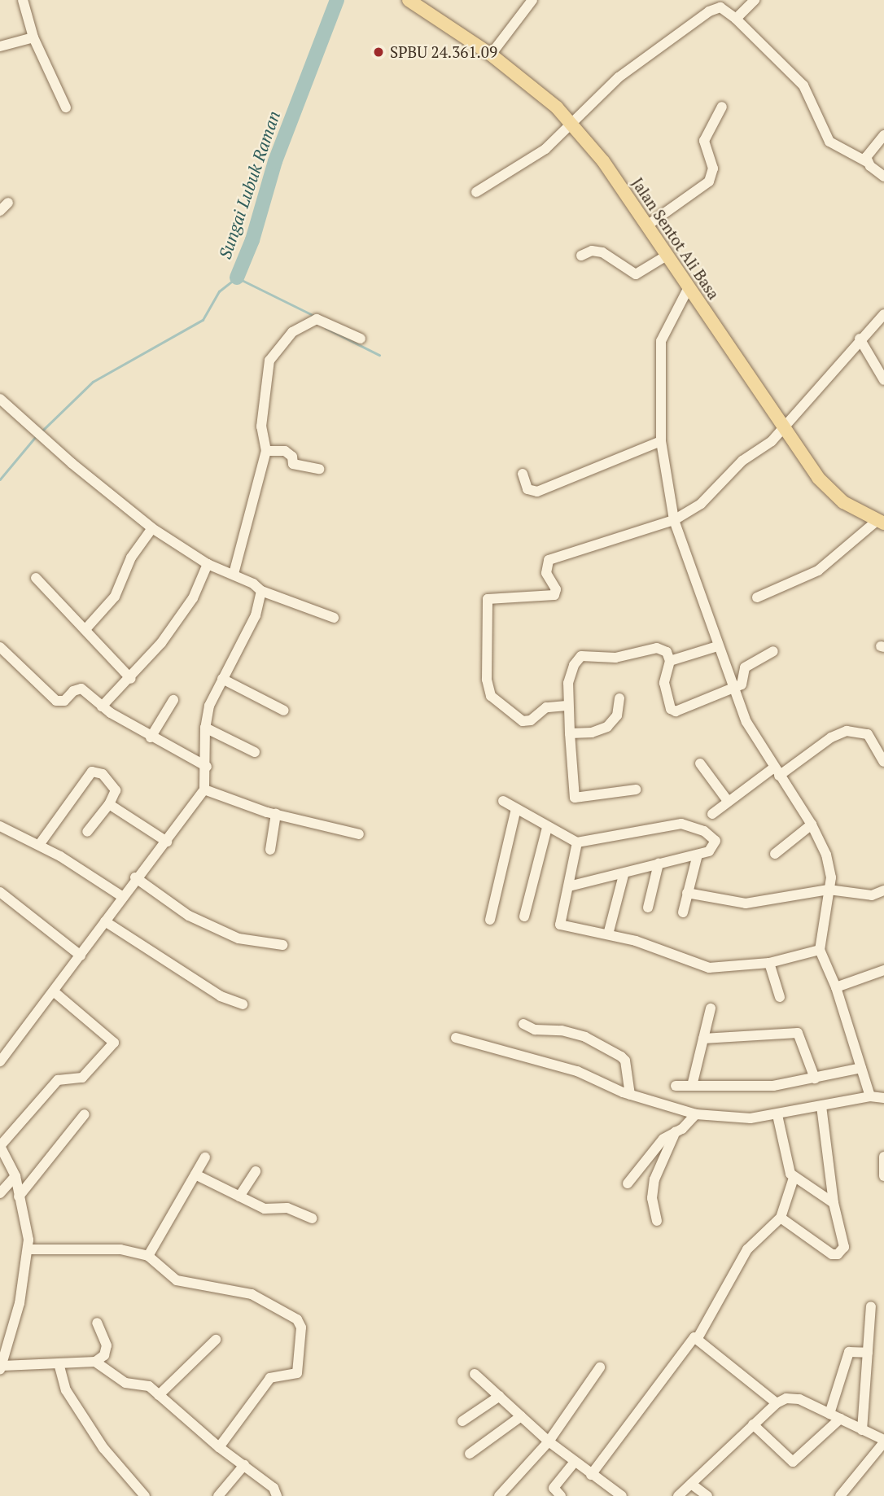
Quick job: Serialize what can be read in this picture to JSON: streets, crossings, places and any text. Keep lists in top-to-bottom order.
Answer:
{
  "streets": {
    "main road": ["Jalan Sentot Ali Basa"]
  },
  "water": ["Sungai Lubuk Raman"],
  "places": ["SPBU 24.361.09"]
}
